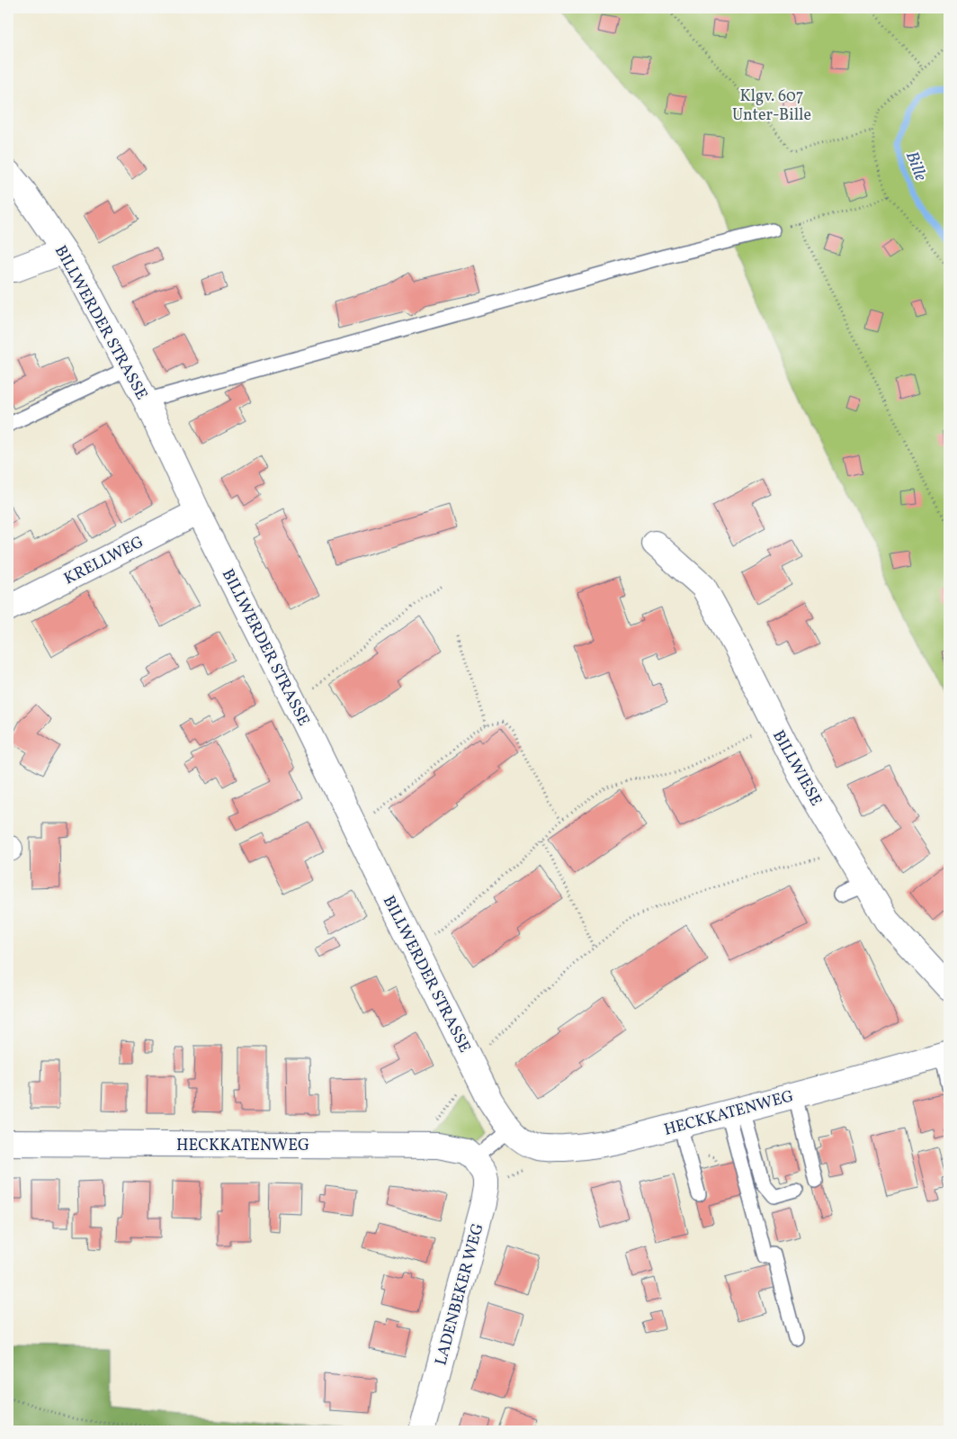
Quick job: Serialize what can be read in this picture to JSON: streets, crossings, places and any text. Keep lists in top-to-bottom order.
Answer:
{
  "streets": {
    "street": [
      "BILLWERDER STRASSE",
      "KRELLWEG",
      "BILLWIESE",
      "HECKKATENWEG",
      "LADENBEKER WEG"
    ]
  },
  "crossings": [
    ["BILLWERDER STRASSE", "KRELLWEG"],
    ["BILLWERDER STRASSE", "HECKKATENWEG"],
    ["HECKKATENWEG", "LADENBEKER WEG"]
  ],
  "water": ["Bille"],
  "parks": ["Klgv. 607 Unter-Bille"]
}
